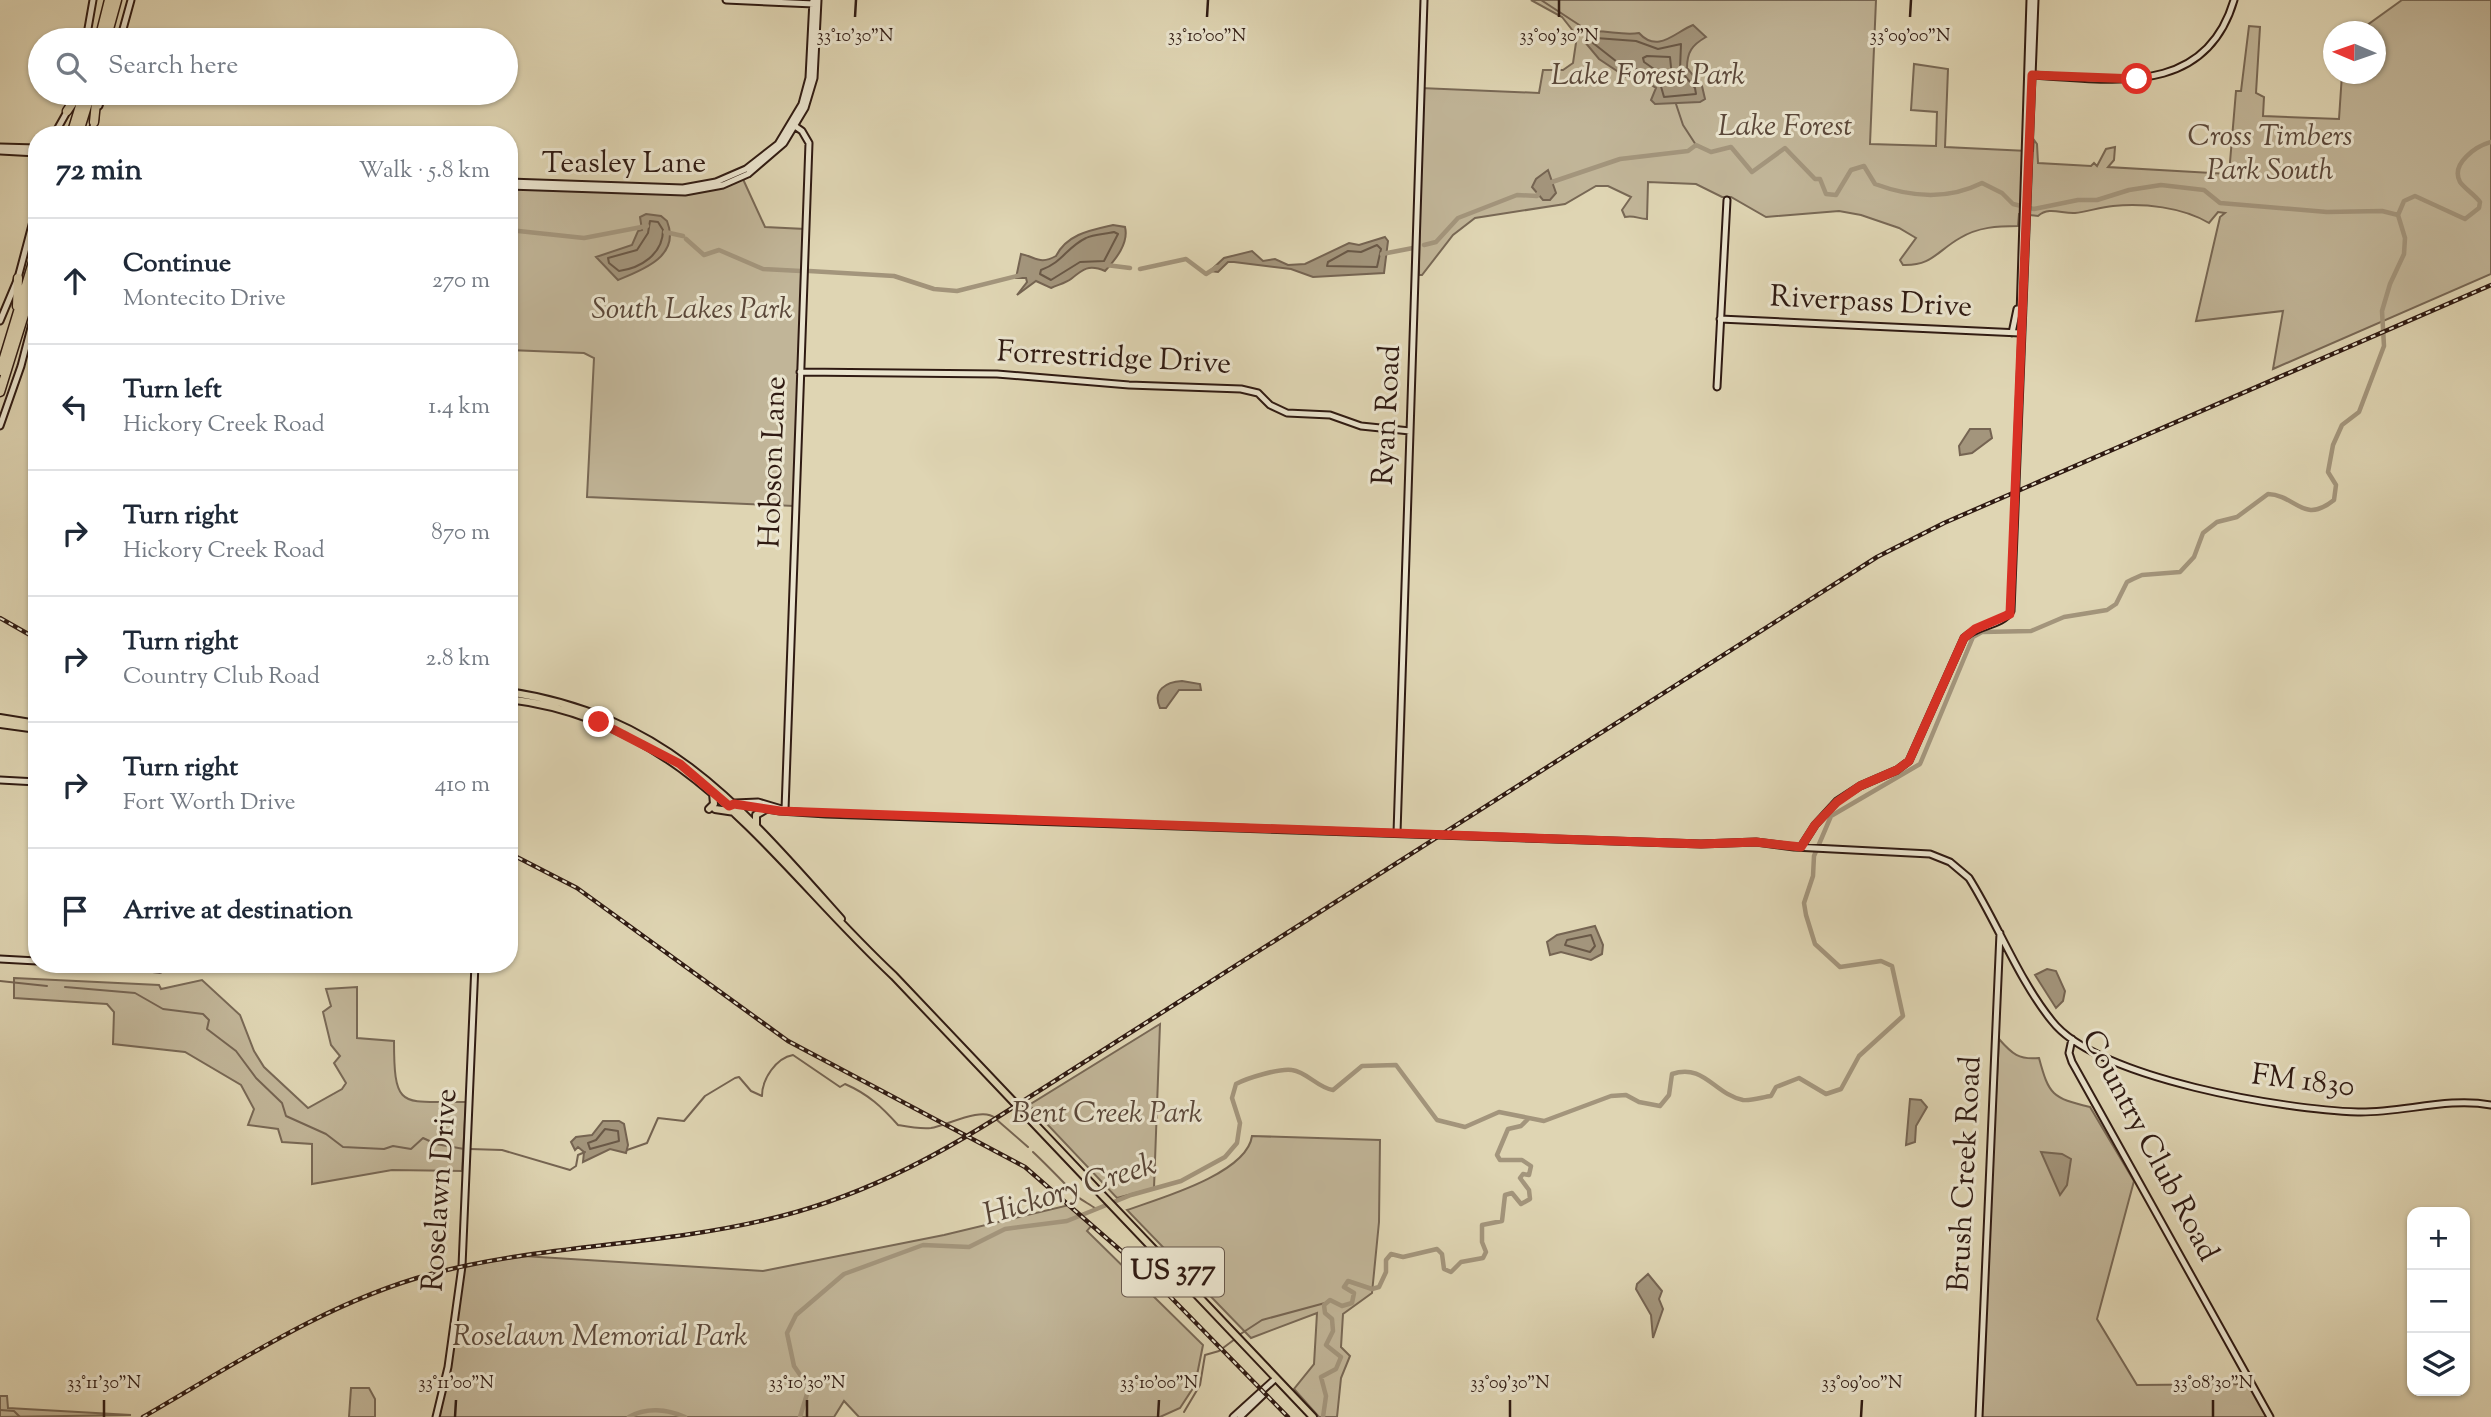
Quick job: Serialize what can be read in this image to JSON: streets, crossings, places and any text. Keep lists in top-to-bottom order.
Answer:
{
  "streets": {
    "main road": ["US 377"],
    "street": [
      "Teasley Lane",
      "Riverpass Drive",
      "Forrestridge Drive",
      "Ryan Road",
      "Hobson Lane",
      "FM 1830",
      "Country Club Road",
      "Brush Creek Road",
      "Roselawn Drive"
    ]
  },
  "crossings": [
    ["Teasley Lane", "Hobson Lane"],
    ["Forrestridge Drive", "Ryan Road"],
    ["Forrestridge Drive", "Hobson Lane"],
    ["Ryan Road", "Country Club Road"],
    ["Hobson Lane", "Country Club Road"],
    ["FM 1830", "Country Club Road"],
    ["Country Club Road", "Brush Creek Road"],
    ["Country Club Road", "US 377"]
  ],
  "water": ["Hickory Creek"],
  "parks": [
    "Lake Forest Park",
    "Lake Forest",
    "Cross Timbers Park South",
    "South Lakes Park",
    "Bent Creek Park",
    "Roselawn Memorial Park"
  ],
  "north": "left",
  "page": {
    "search": "Search here",
    "heading": ["72 min", "Walk · 5.8 km"],
    "list": [
      ["Continue", "Montecito Drive", "270 m"],
      ["Turn left", "Hickory Creek Road", "1.4 km"],
      ["Turn right", "Hickory Creek Road", "870 m"],
      ["Turn right", "Country Club Road", "2.8 km"],
      ["Turn right", "Fort Worth Drive", "410 m"],
      "Arrive at destination"
    ],
    "map_buttons": ["+", "−"]
  },
  "coordinates": [
    "33°10'30\"N",
    "33°10'00\"N",
    "33°09'30\"N",
    "33°09'00\"N",
    "33°11'30\"N",
    "33°11'00\"N",
    "33°08'30\"N"
  ]
}
